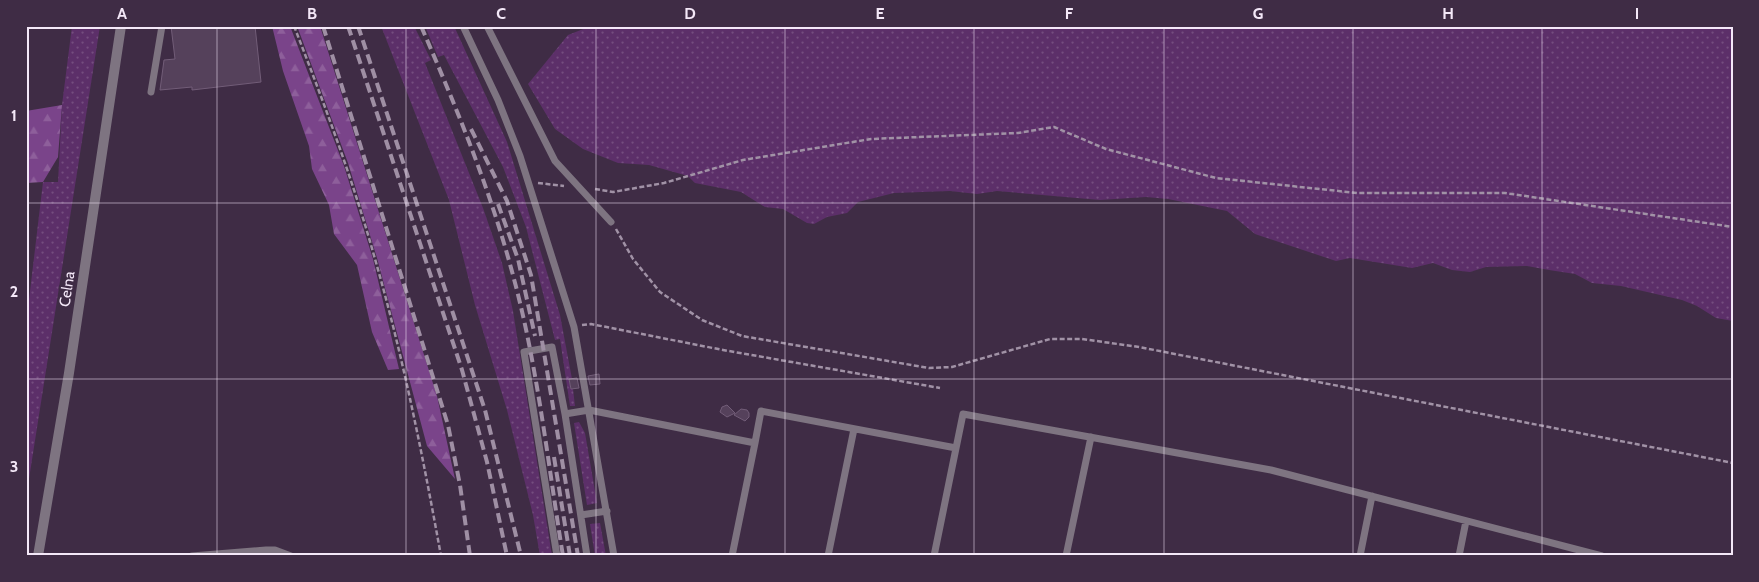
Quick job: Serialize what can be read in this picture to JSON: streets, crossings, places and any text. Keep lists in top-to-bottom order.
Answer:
{
  "streets": {
    "street": ["Celna"]
  },
  "grid": {
    "columns": [
      "A",
      "B",
      "C",
      "D",
      "E",
      "F",
      "G",
      "H",
      "I"
    ],
    "rows": ["1", "2", "3"]
  }
}
